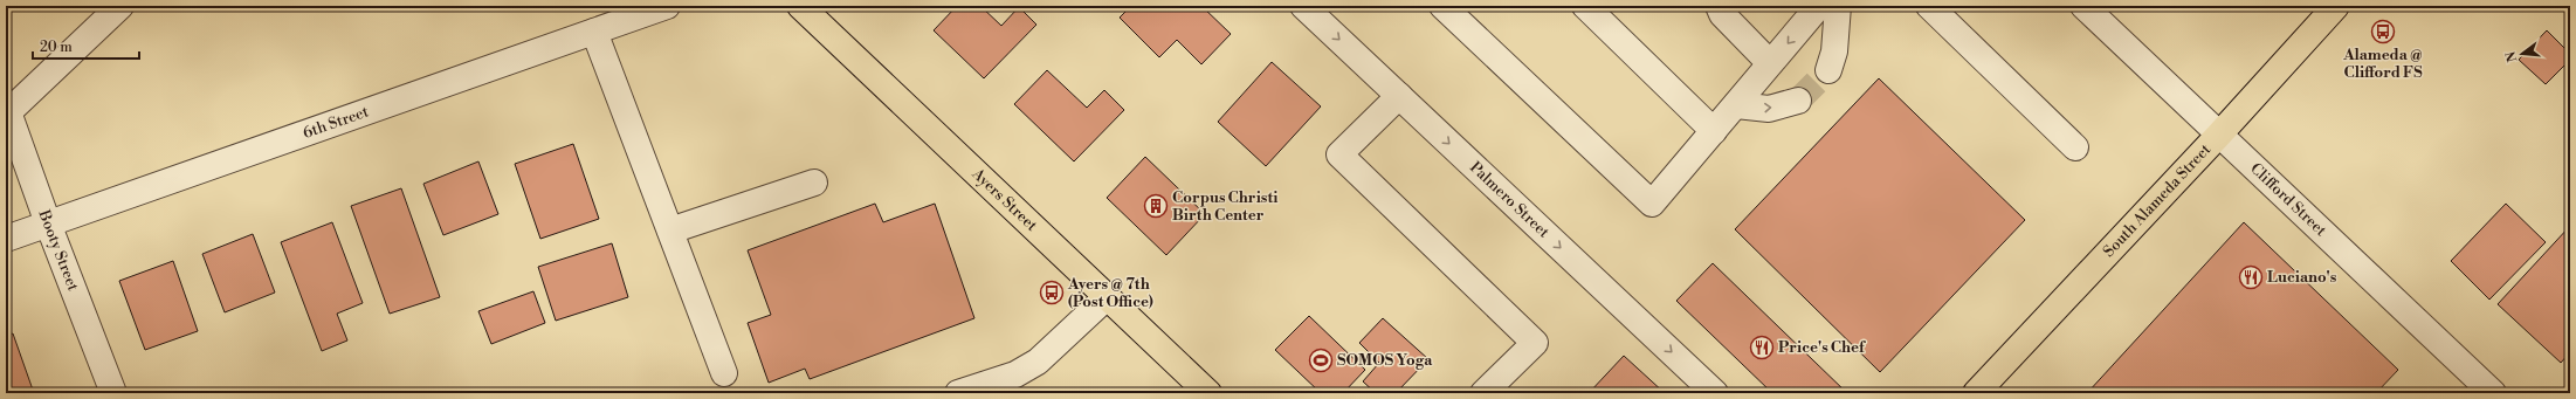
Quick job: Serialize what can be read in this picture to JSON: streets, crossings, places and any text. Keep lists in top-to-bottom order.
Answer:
{
  "streets": {
    "main road": ["Ayers Street", "South Alameda Street"],
    "street": [
      "6th Street",
      "Clifford Street",
      "Palmero Street",
      "Booty Street"
    ]
  },
  "crossings": [
    ["6th Street", "Booty Street"],
    ["Clifford Street", "South Alameda Street"]
  ],
  "places": {
    "bus stop": ["Alameda @ Clifford FS", "Ayers @ 7th (Post Office)"],
    "building": ["Corpus Christi Birth Center"],
    "restaurant": ["Luciano's", "Price's Chef"],
    "sports": ["SOMOS Yoga"]
  },
  "scale_bar": "20 m",
  "north": "left"
}
